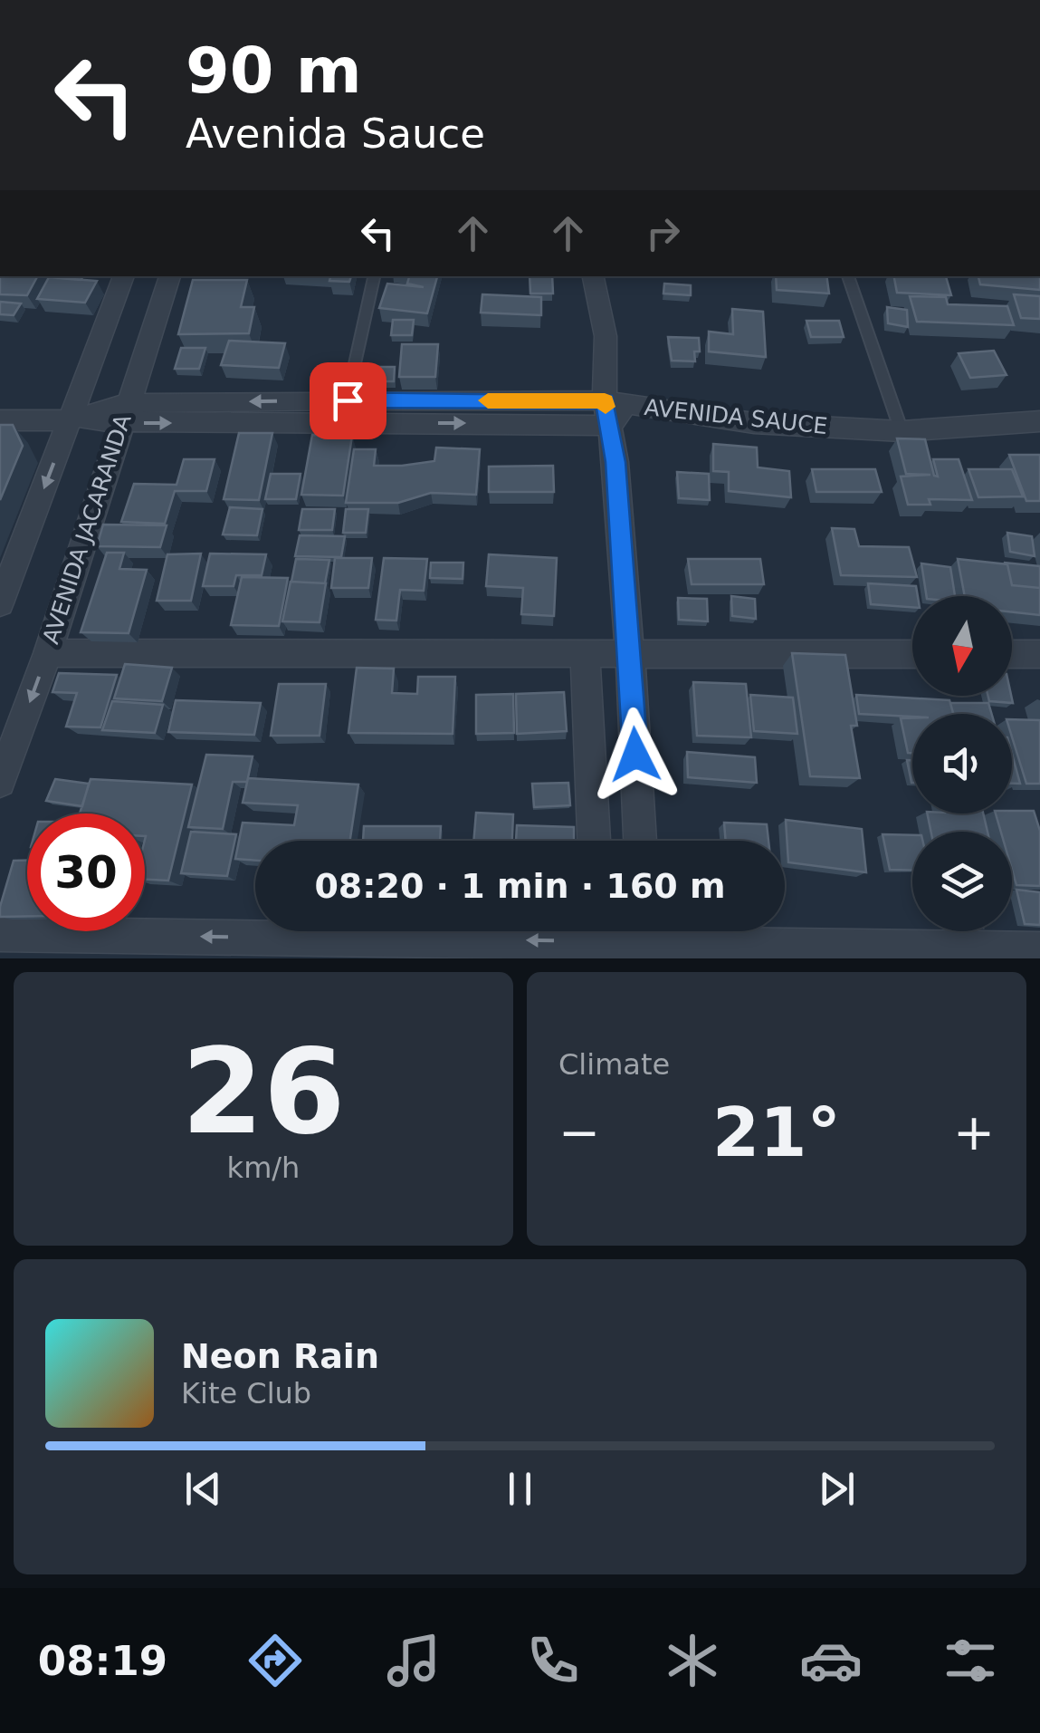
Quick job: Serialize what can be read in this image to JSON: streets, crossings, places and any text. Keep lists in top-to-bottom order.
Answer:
{
  "streets": {
    "street": ["AVENIDA SAUCE", "AVENIDA JACARANDA"]
  },
  "crossings": [
    ["AVENIDA SAUCE", "AVENIDA JACARANDA"]
  ],
  "north": "bottom",
  "page": {
    "turn": ["90 m", "Avenida Sauce"],
    "limit": "30",
    "trip": "08:20 · 1 min · 160 m",
    "tile": [
      ["26", "km/h"],
      "Climate"
    ],
    "heat": ["−", "21°", "+"],
    "song": ["Neon Rain", "Kite Club"],
    "tabs": "08:19"
  }
}
